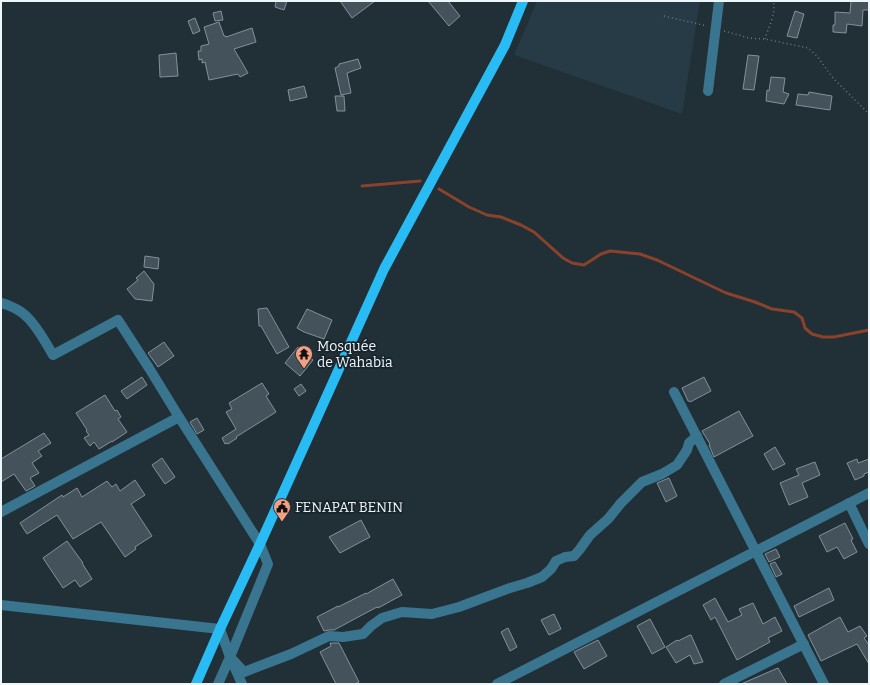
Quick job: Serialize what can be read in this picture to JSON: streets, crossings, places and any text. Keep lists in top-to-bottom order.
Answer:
{
  "places": {
    "temple": ["Mosquée de Wahabia"],
    "public building": ["FENAPAT BENIN"]
  }
}
